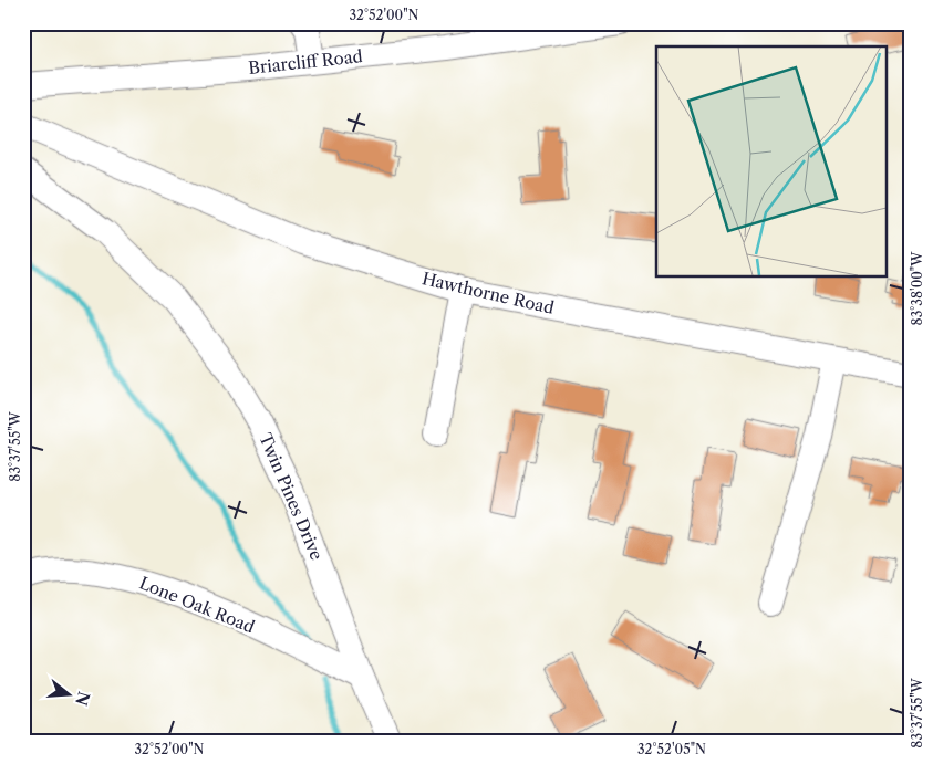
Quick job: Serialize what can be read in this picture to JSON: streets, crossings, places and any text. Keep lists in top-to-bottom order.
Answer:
{
  "streets": {
    "street": [
      "Briarcliff Road",
      "Hawthorne Road",
      "Twin Pines Drive",
      "Lone Oak Road"
    ]
  },
  "crossings": [
    ["Twin Pines Drive", "Lone Oak Road"]
  ],
  "north": "right",
  "coordinates": [
    "32°52'00\"N",
    "83°38'00\"W",
    "83°37'55\"W",
    "32°52'05\"N"
  ]
}
